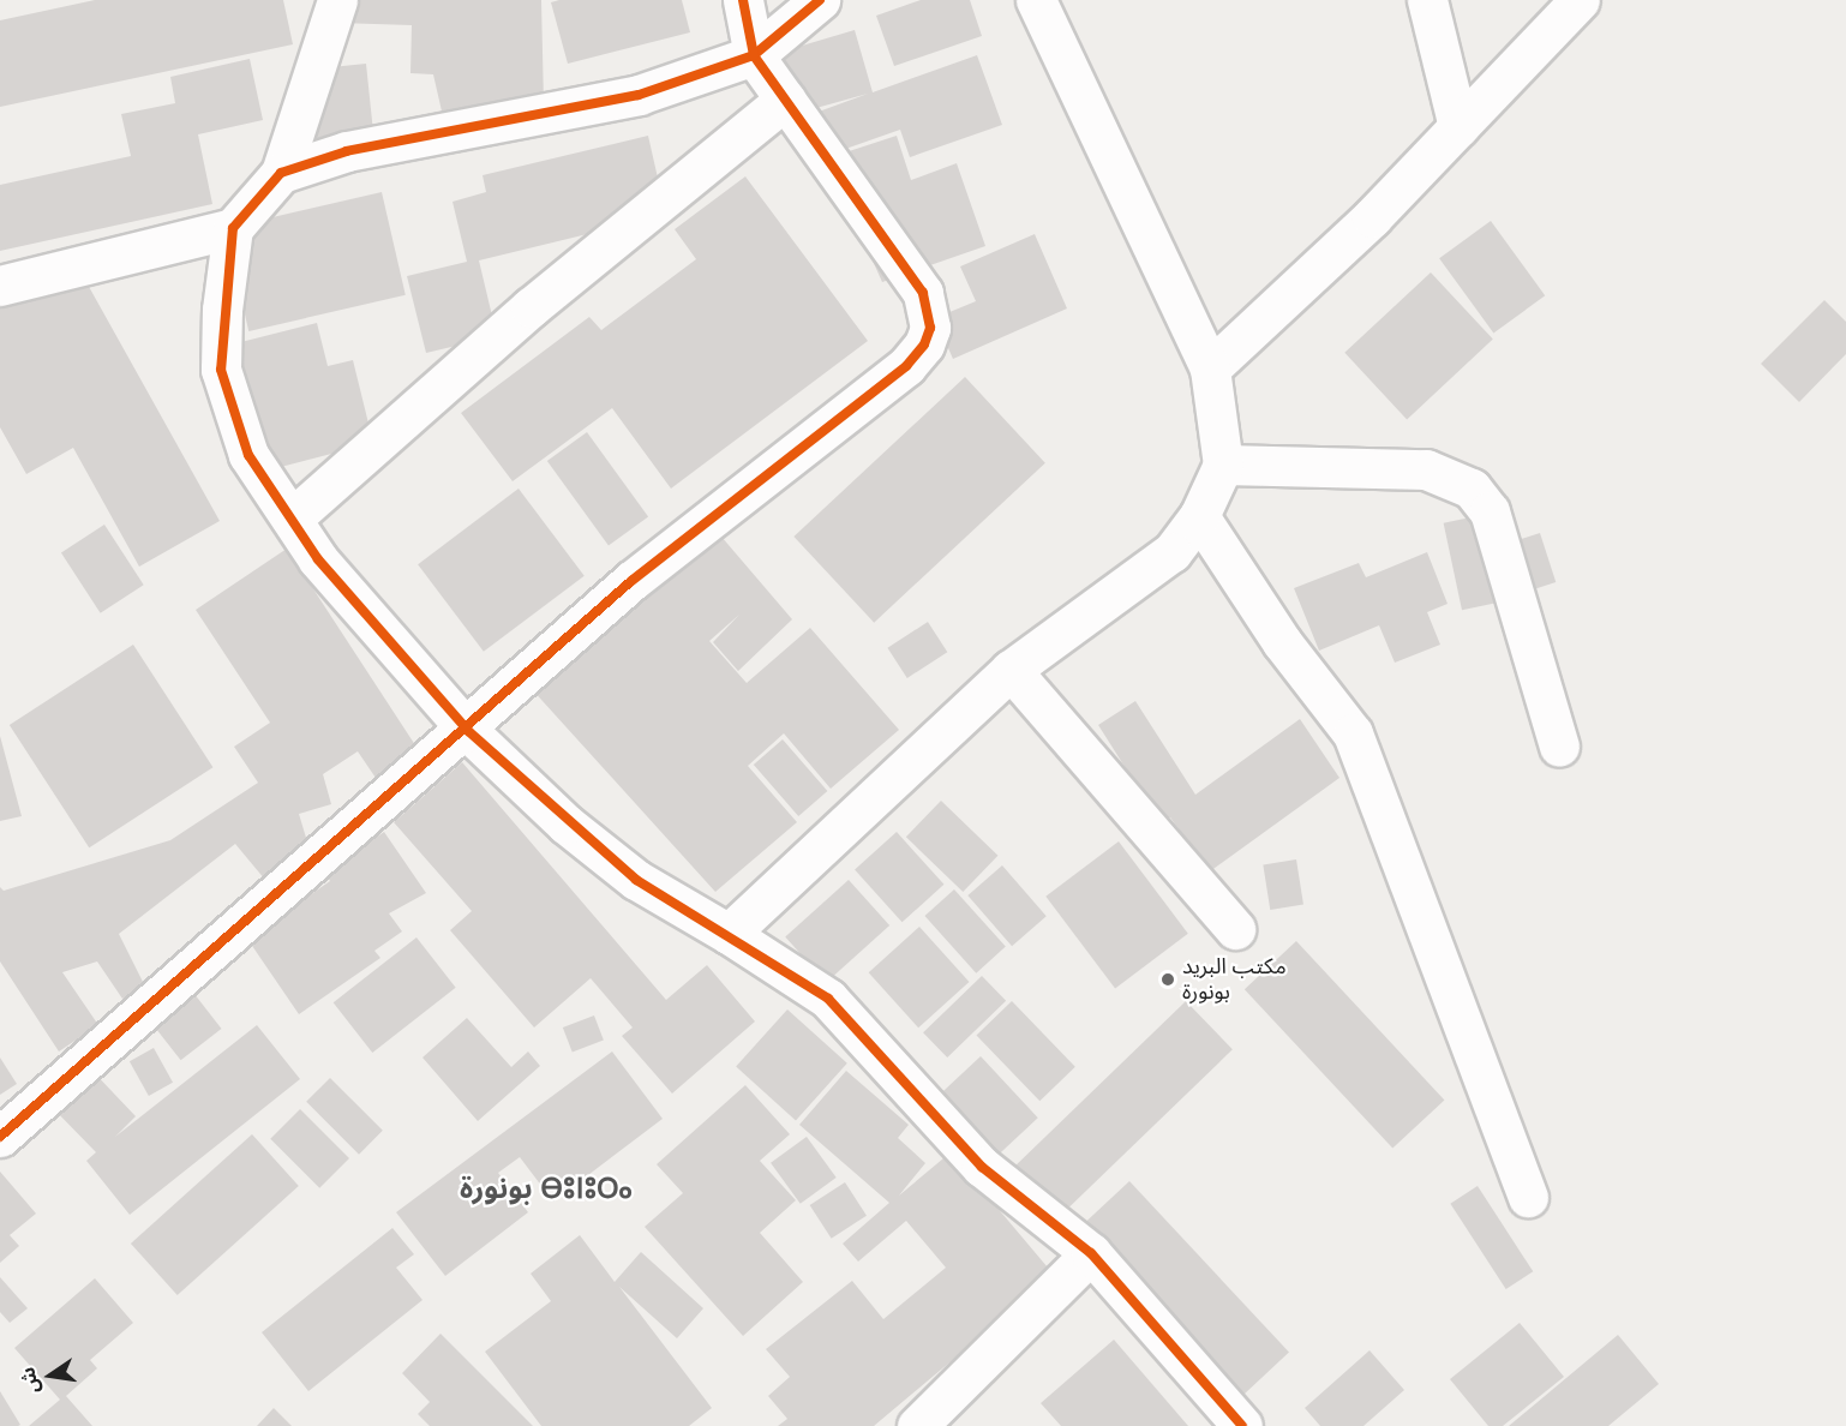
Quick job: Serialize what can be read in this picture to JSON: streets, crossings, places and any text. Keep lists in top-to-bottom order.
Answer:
{
  "districts": ["بونورة ⴱⵓⵏⵓⵔⴰ"],
  "places": ["مكتب البريد بونورة"],
  "north": "left"
}
